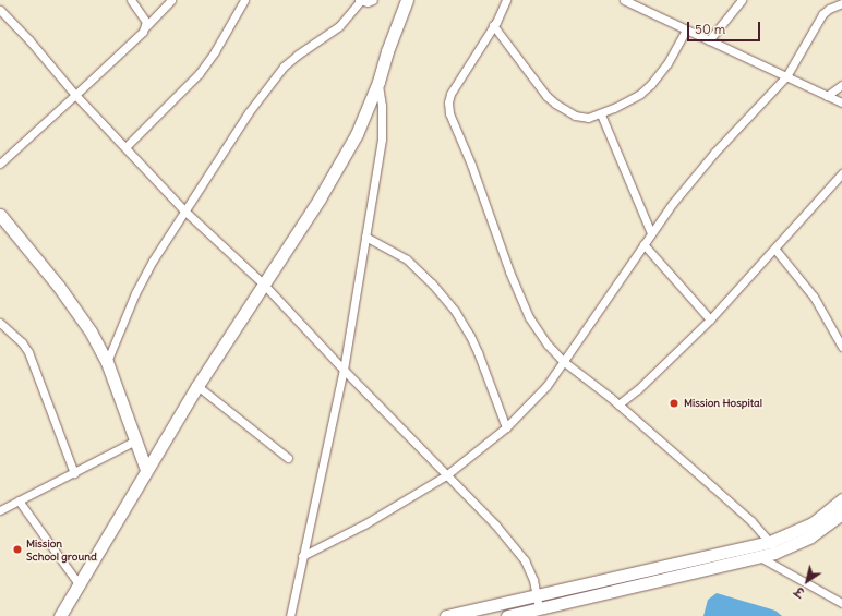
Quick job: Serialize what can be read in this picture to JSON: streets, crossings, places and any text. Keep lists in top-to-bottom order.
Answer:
{
  "places": ["Mission Hospital", "Mission School ground"],
  "scale_bar": "50 m",
  "north": "bottom left"
}
